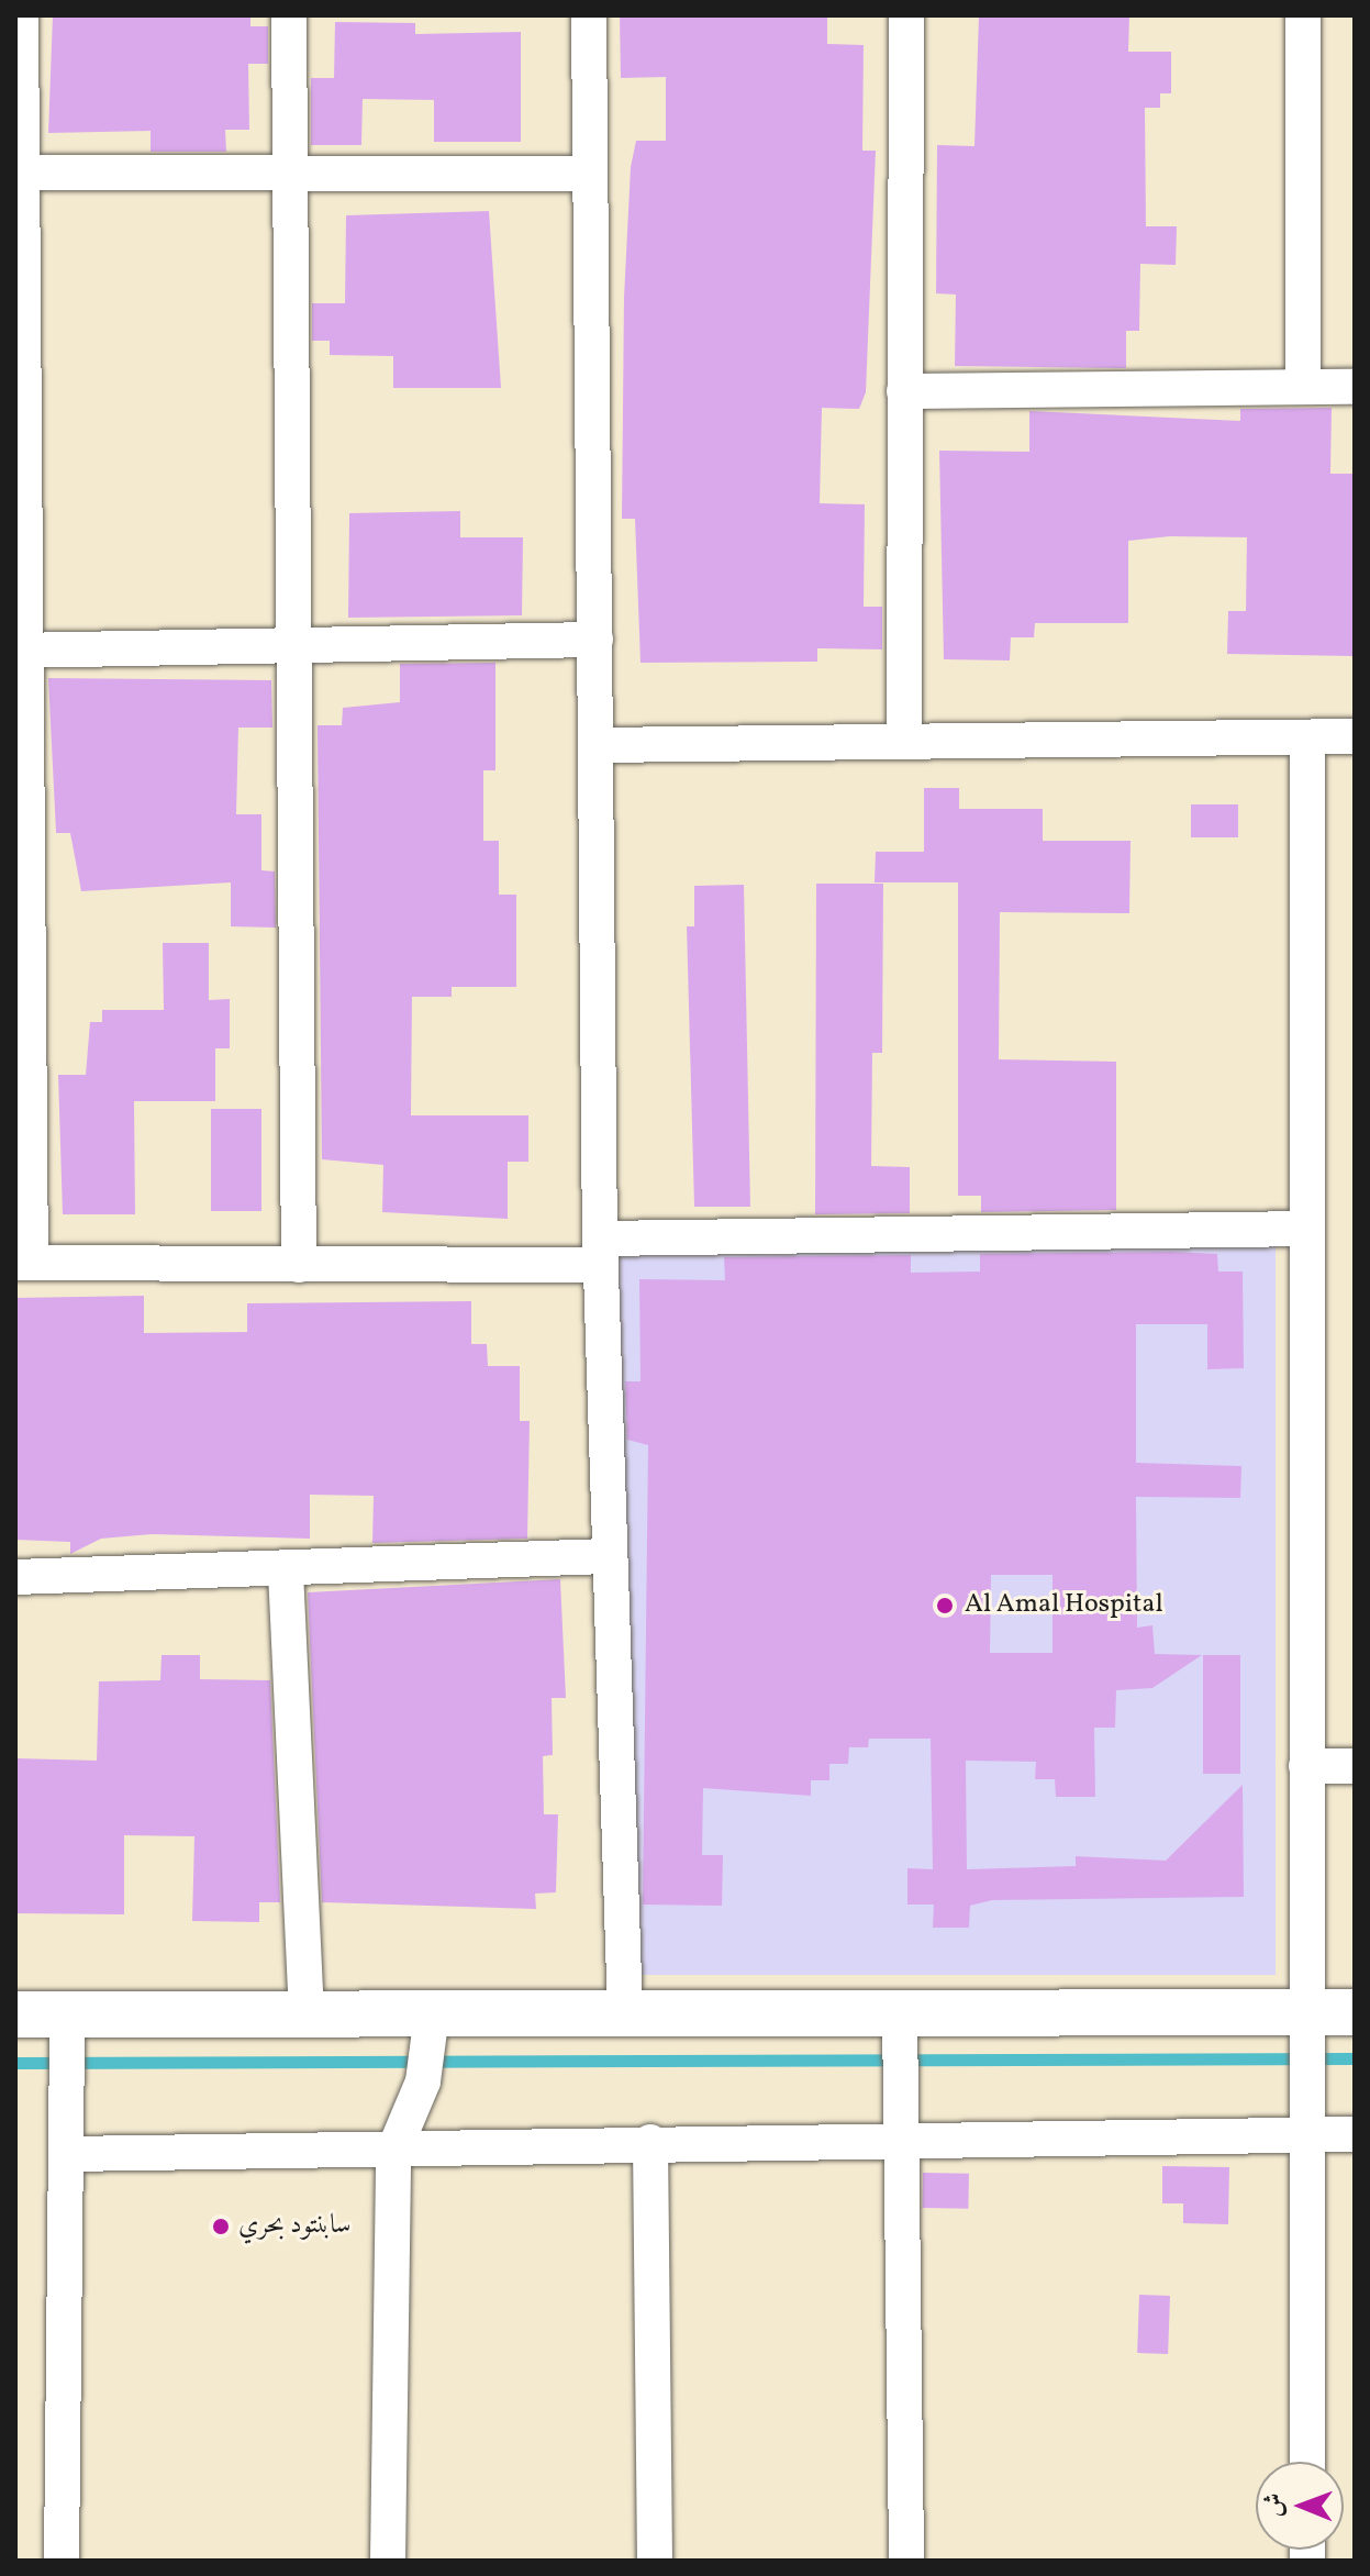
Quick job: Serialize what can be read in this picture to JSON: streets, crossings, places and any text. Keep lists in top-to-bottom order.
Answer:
{
  "places": ["Al Amal Hospital", "سابنتود بحري"],
  "north": "left"
}
